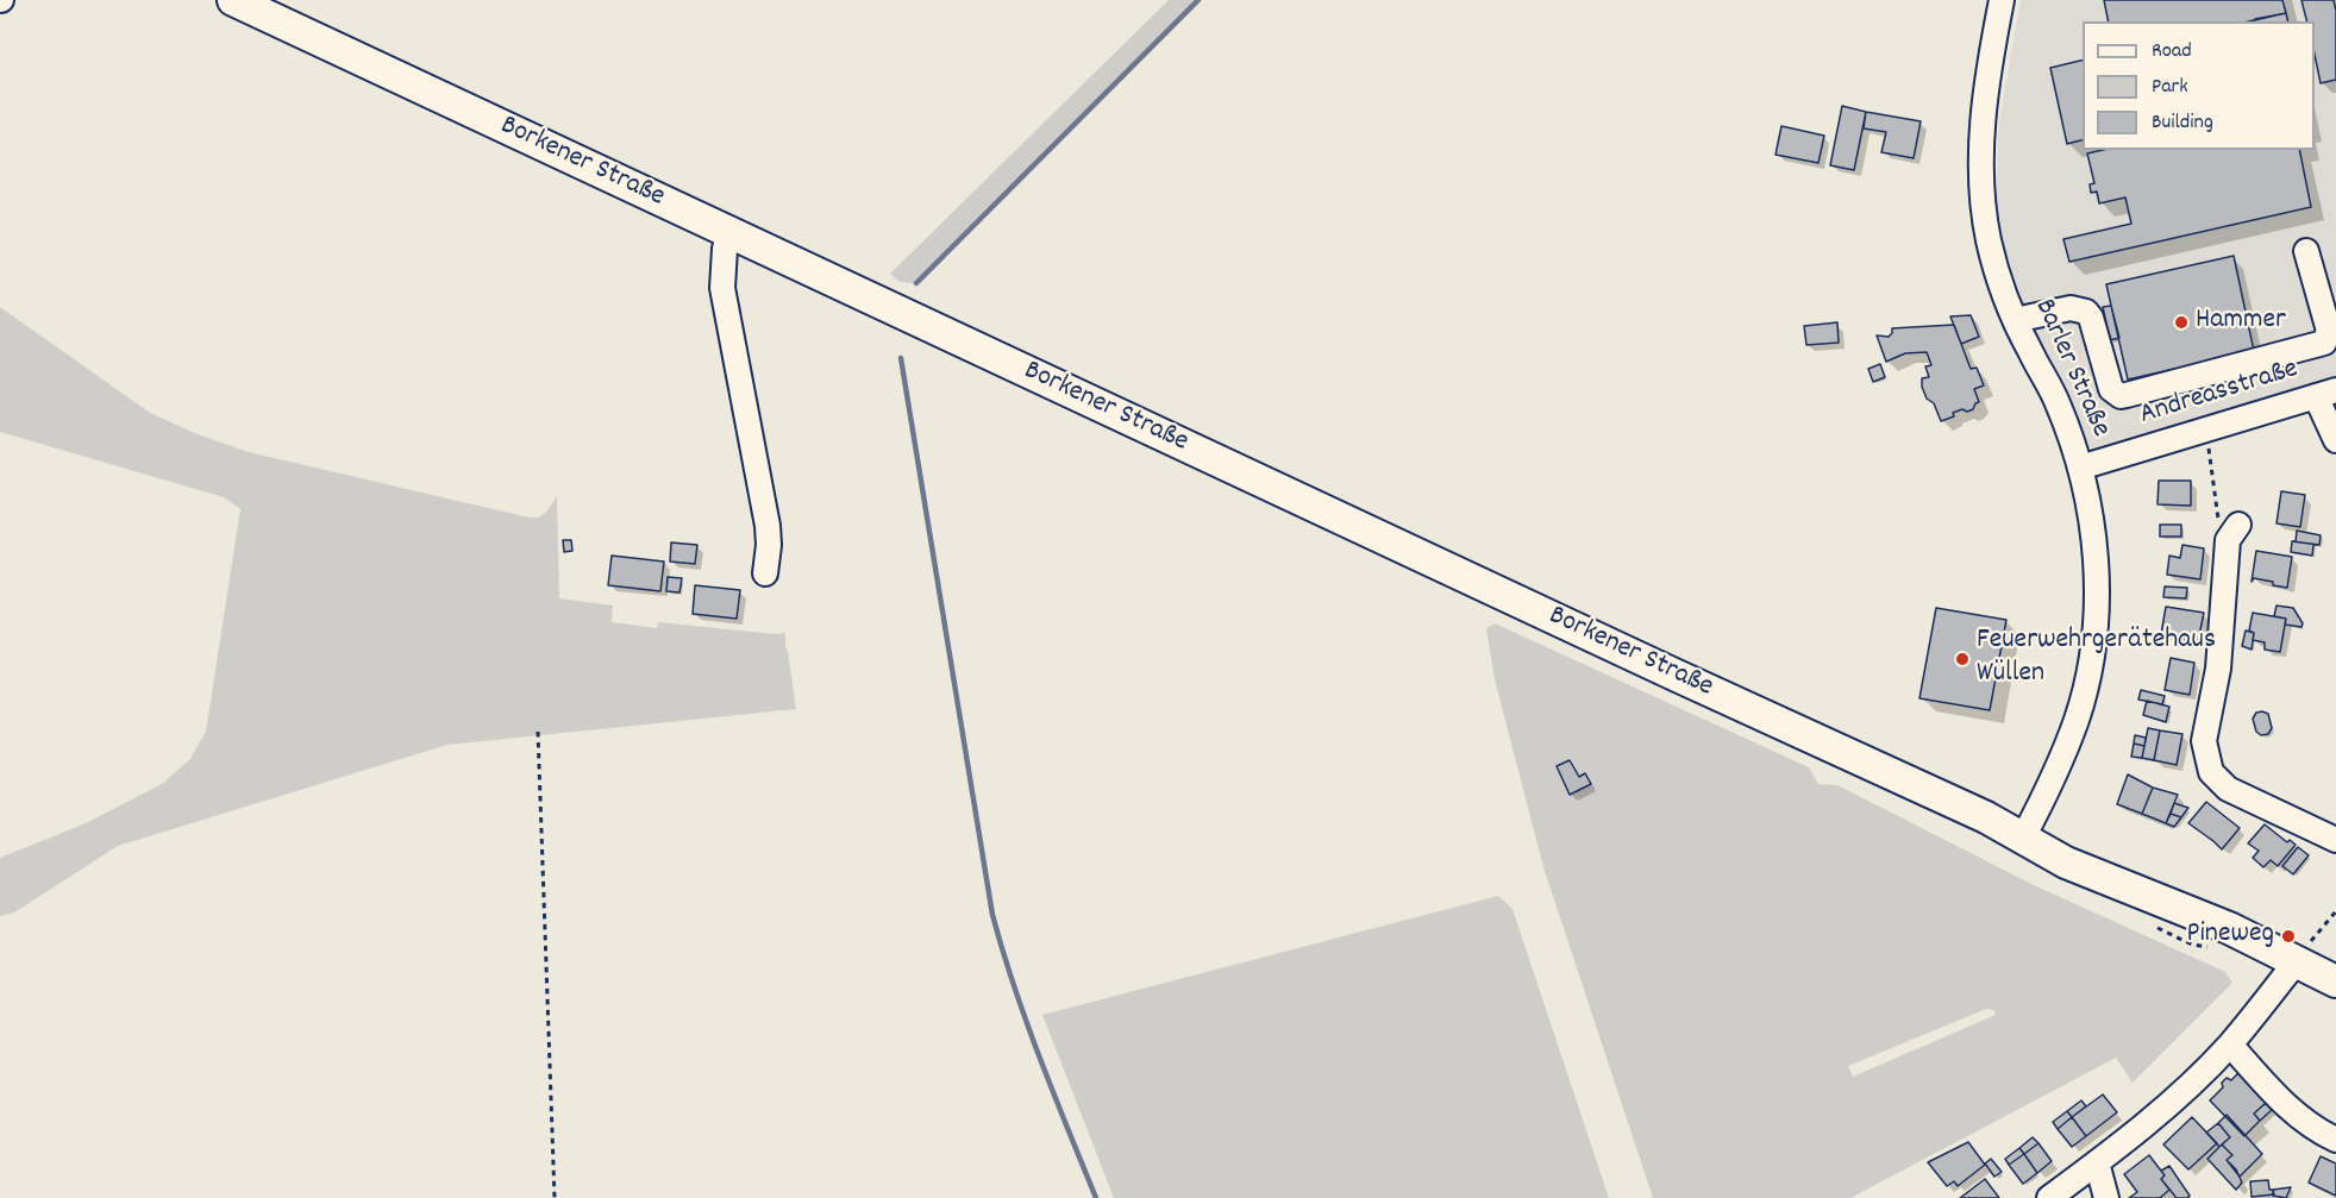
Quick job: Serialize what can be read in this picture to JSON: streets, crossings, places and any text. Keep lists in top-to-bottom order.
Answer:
{
  "streets": {
    "main road": ["Borkener Straße"],
    "street": ["Barler Straße", "Andreasstraße"]
  },
  "crossings": [
    ["Borkener Straße", "Barler Straße"],
    ["Barler Straße", "Andreasstraße"]
  ],
  "places": ["Hammer", "Feuerwehrgerätehaus Wüllen", "Pineweg"],
  "legend": ["Road", "Park", "Building"]
}
